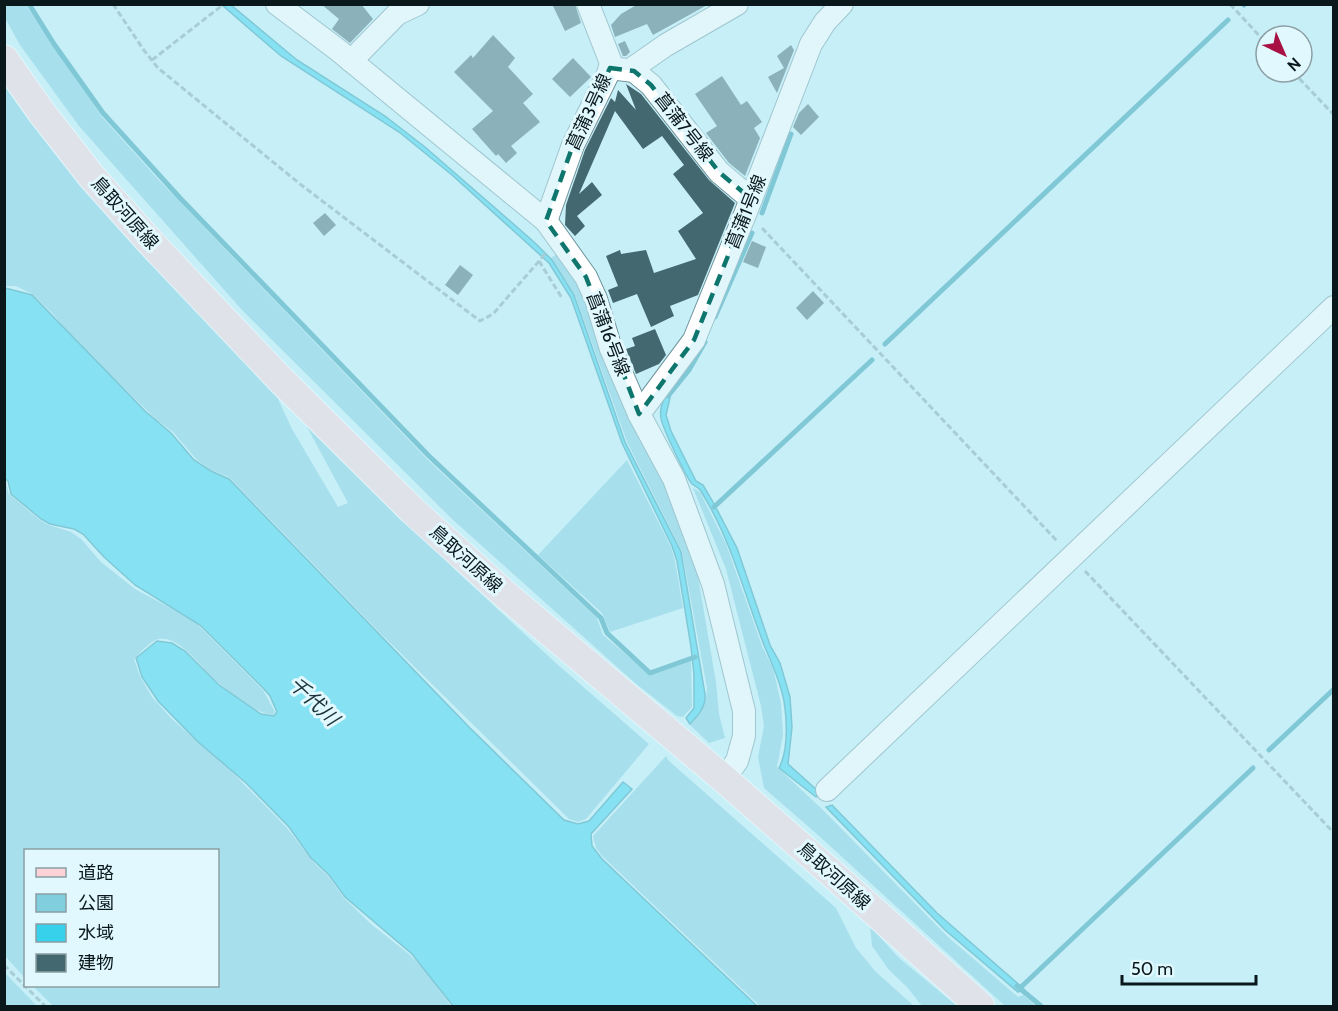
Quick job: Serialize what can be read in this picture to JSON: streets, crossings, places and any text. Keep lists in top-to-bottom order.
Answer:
{
  "streets": {
    "main road": ["鳥取河原線"],
    "street": [
      "菖蒲3号線",
      "菖蒲7号線",
      "菖蒲1号線",
      "菖蒲16号線"
    ]
  },
  "crossings": [
    ["菖蒲3号線", "菖蒲7号線"],
    ["菖蒲3号線", "菖蒲16号線"],
    ["菖蒲7号線", "菖蒲1号線"],
    ["菖蒲1号線", "菖蒲16号線"],
    ["鳥取河原線", "菖蒲16号線"]
  ],
  "water": ["千代川"],
  "legend": [
    "道路",
    "公園",
    "水域",
    "建物"
  ],
  "scale_bar": "50 m",
  "north": "bottom right"
}
